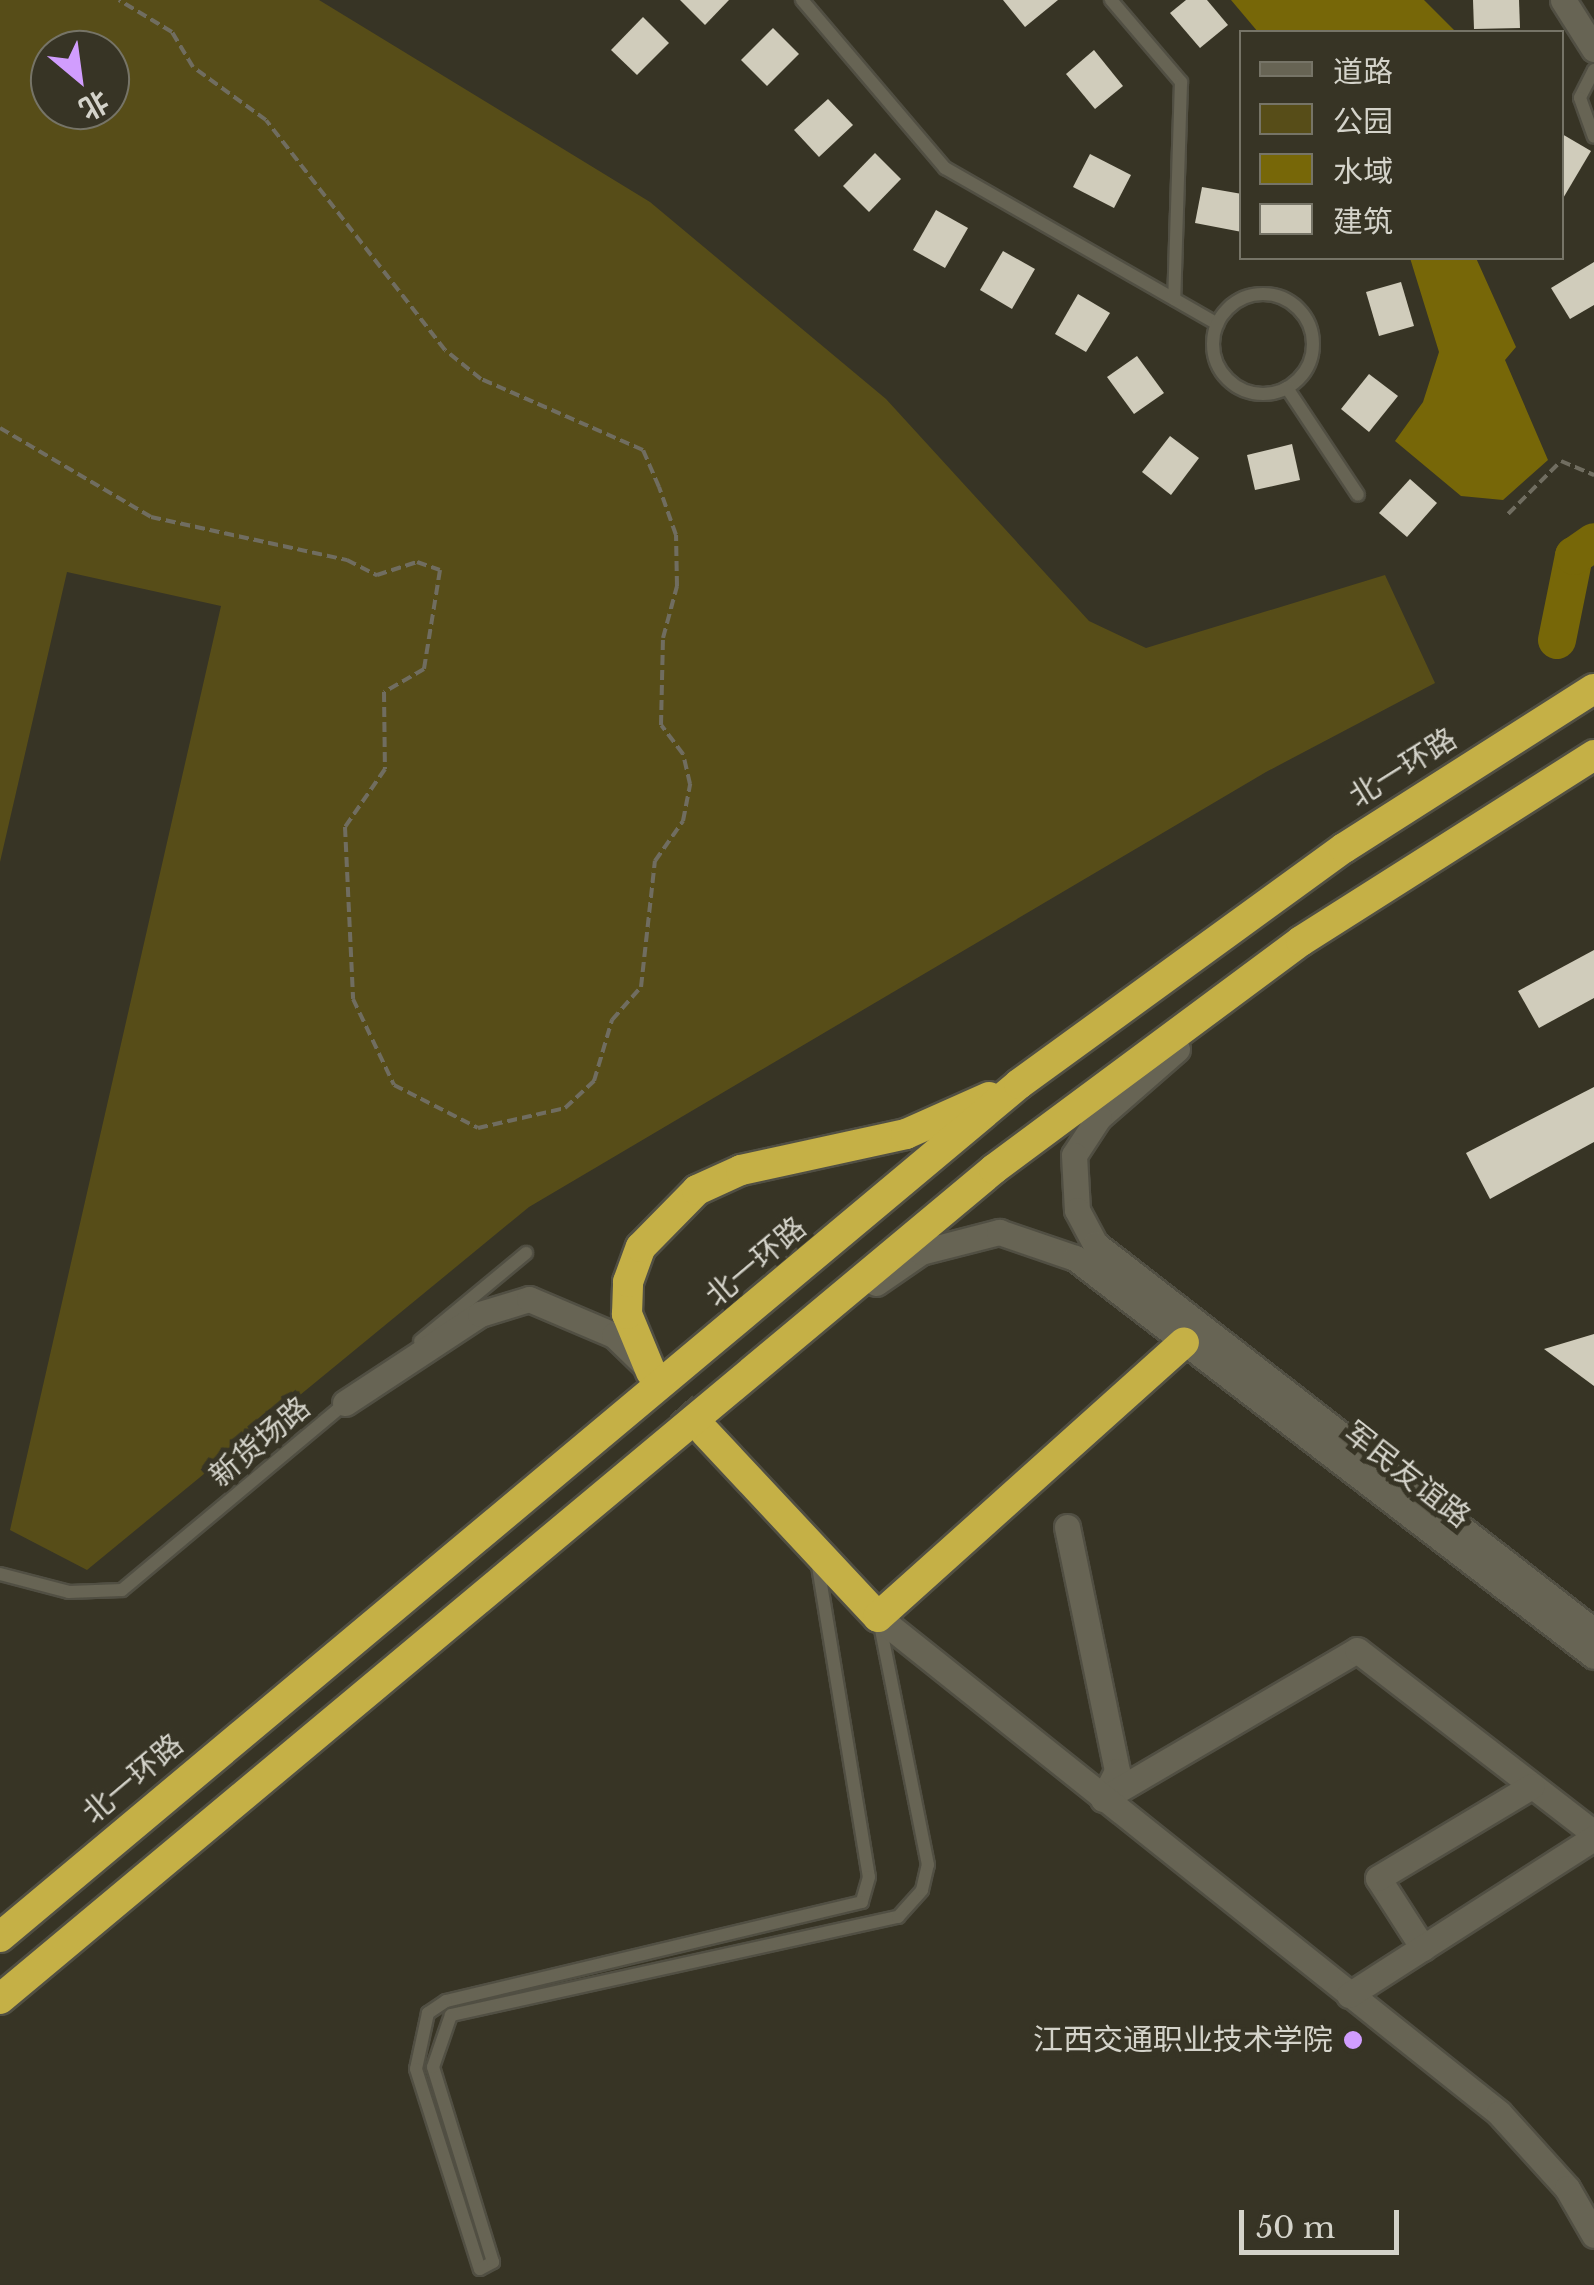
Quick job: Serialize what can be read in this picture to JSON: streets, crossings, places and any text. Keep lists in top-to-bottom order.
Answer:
{
  "streets": {
    "highway": ["北一环路"],
    "street": ["军民友谊路"],
    "lane": ["新货场路"]
  },
  "places": ["江西交通职业技术学院"],
  "legend": [
    "道路",
    "公园",
    "水域",
    "建筑"
  ],
  "scale_bar": "50 m",
  "north": "bottom right"
}
